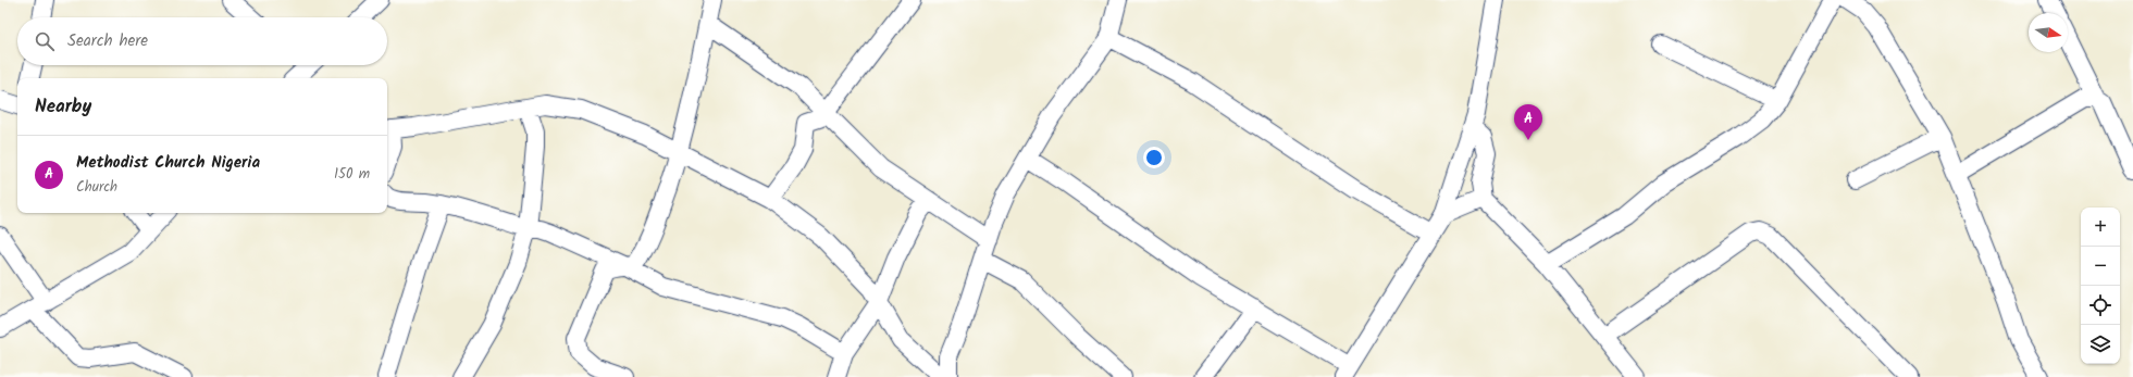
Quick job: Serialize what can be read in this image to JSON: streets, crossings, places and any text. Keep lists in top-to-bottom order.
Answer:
{
  "north": "right",
  "page": {
    "search": "Search here",
    "heading": "Nearby",
    "pins": "A",
    "list": [
      {
        "mark": "A",
        "name": "Methodist Church Nigeria",
        "note": "Church",
        "value": "150 m"
      }
    ],
    "map_buttons": ["+", "−"]
  }
}
